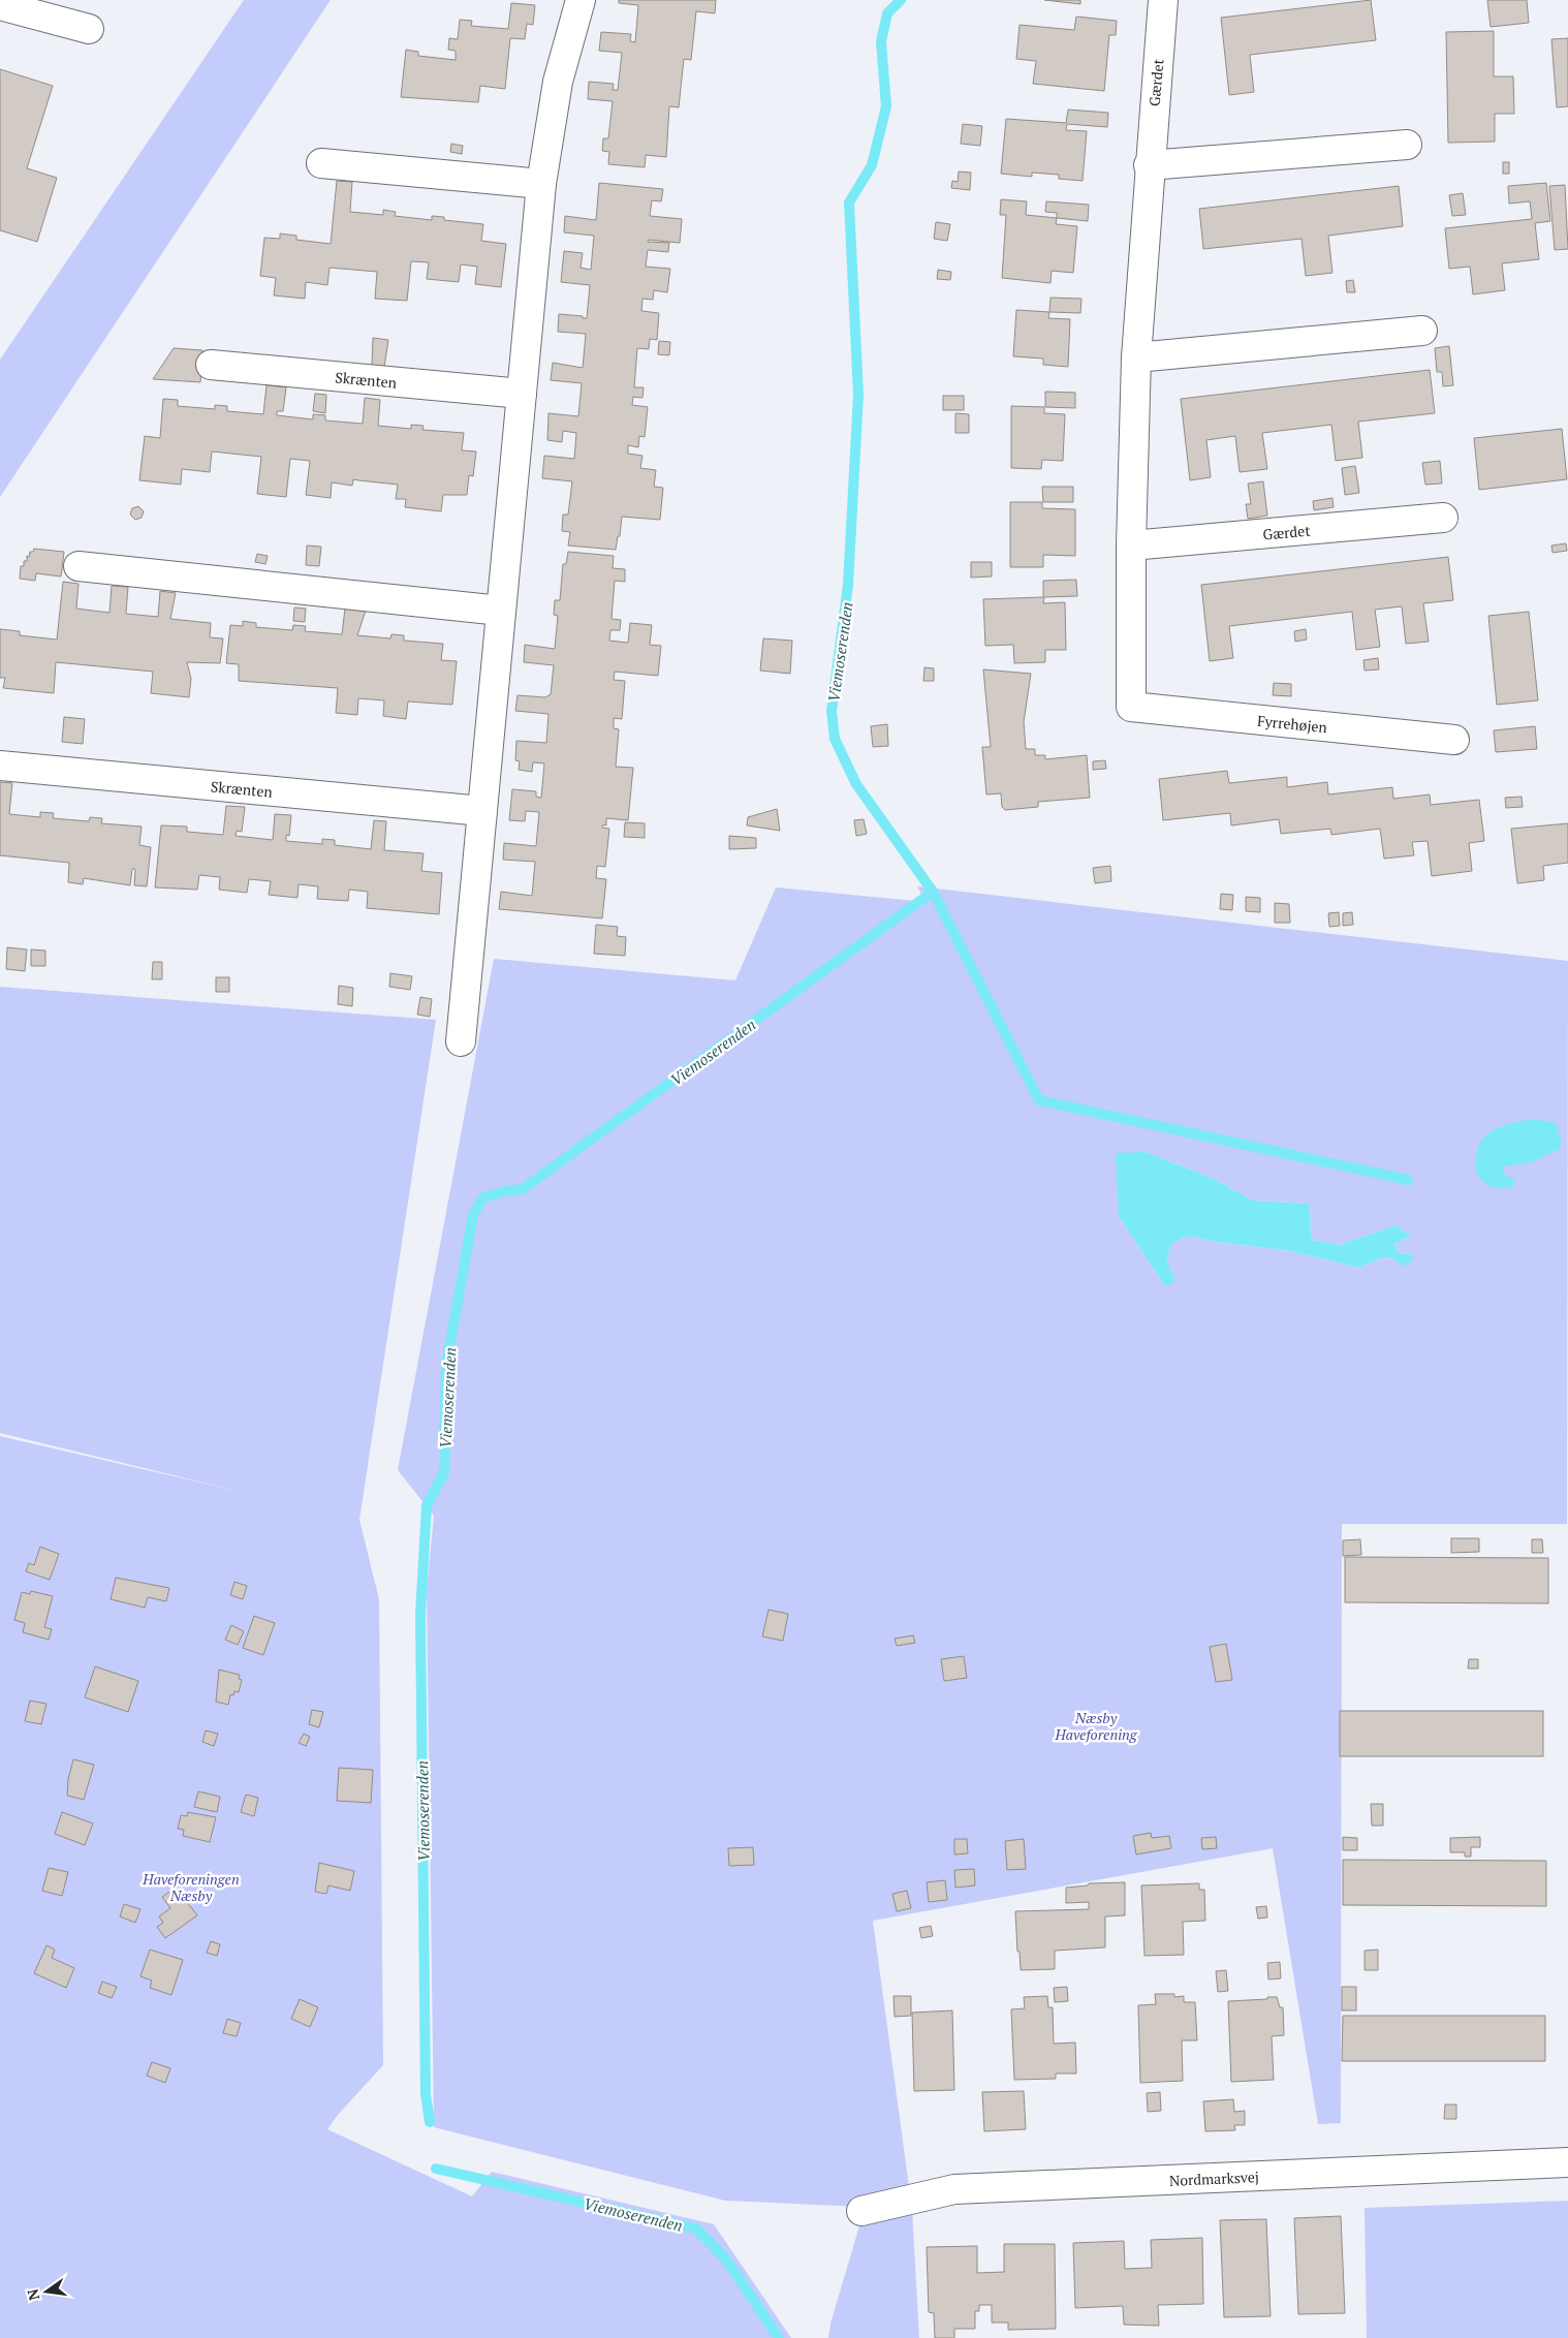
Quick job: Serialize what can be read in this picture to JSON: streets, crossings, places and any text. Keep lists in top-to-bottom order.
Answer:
{
  "streets": {
    "street": [
      "Gærdet",
      "Skrænten",
      "Fyrrehøjen",
      "Nordmarksvej"
    ]
  },
  "crossings": [
    ["Gærdet", "Fyrrehøjen"]
  ],
  "water": ["Viemoserenden"],
  "parks": ["Næsby Haveforening", "Haveforeningen Næsby"],
  "north": "left"
}
